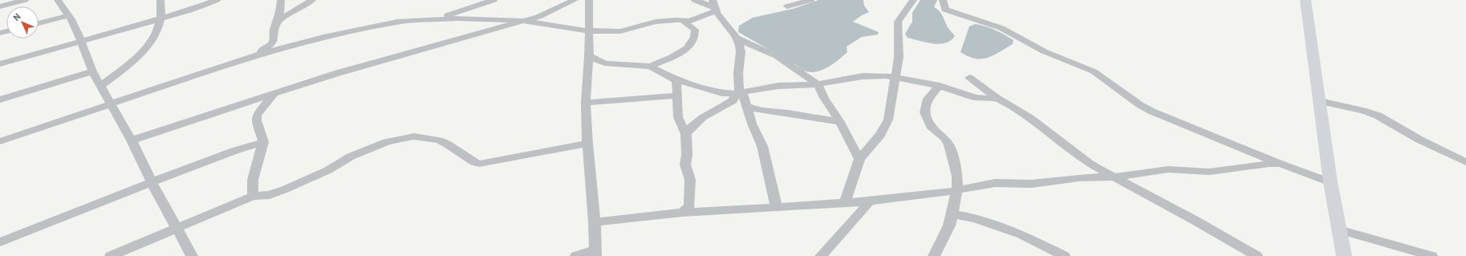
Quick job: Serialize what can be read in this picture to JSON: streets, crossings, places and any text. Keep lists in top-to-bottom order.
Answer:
{
  "north": "top left"
}
